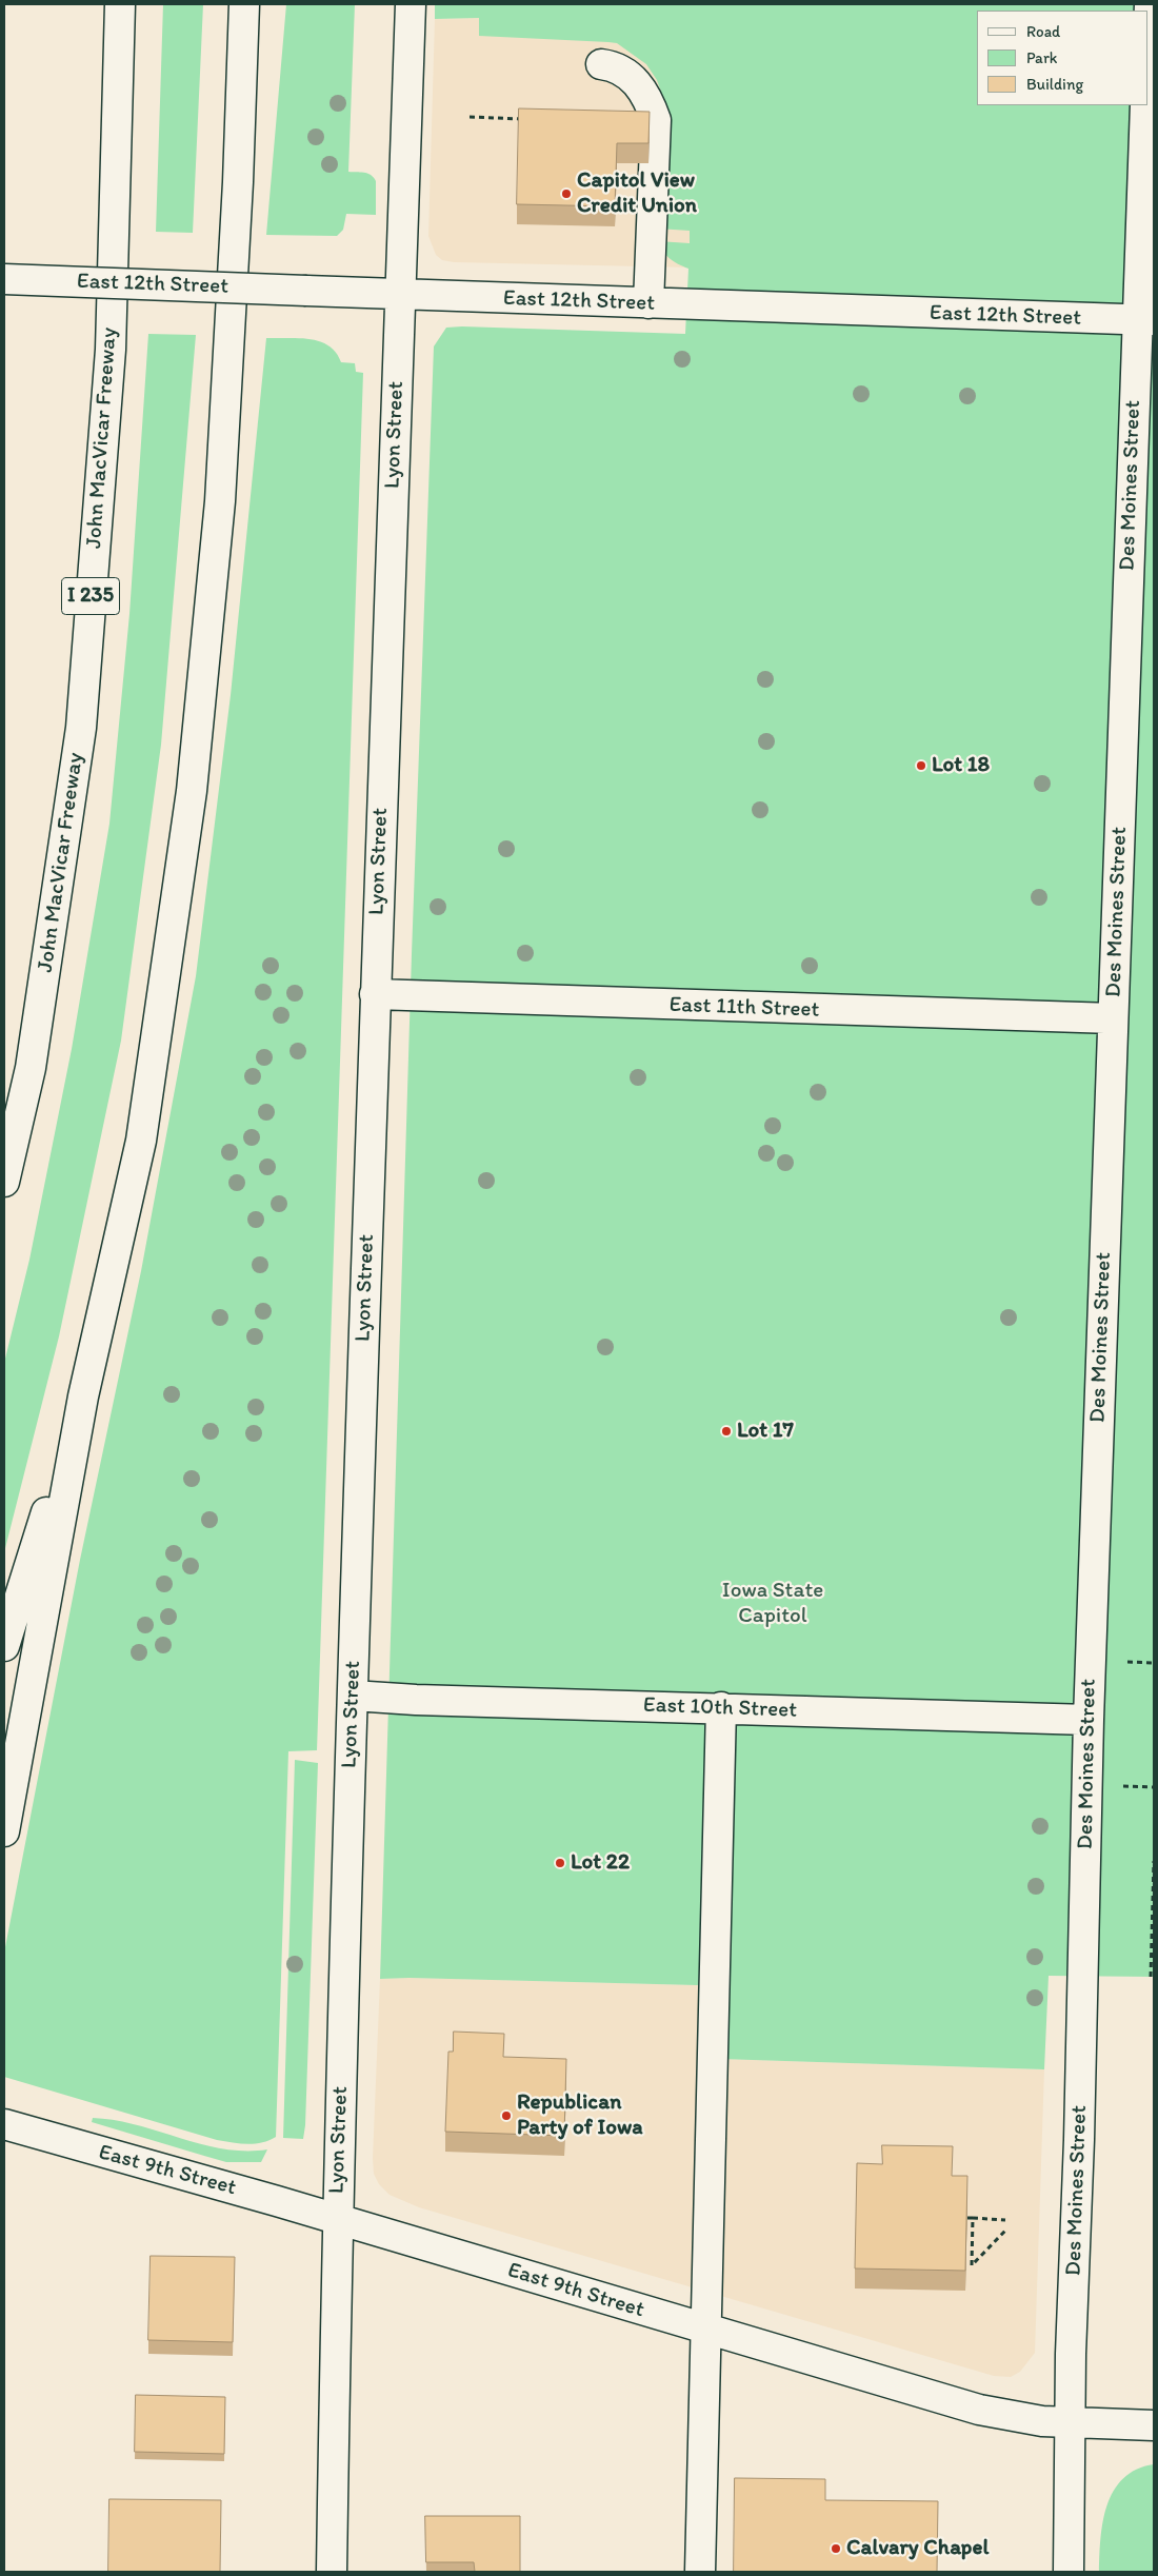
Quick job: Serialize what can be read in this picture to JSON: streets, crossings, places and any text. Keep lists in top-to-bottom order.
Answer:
{
  "streets": {
    "main road": [
      "East 12th Street",
      "Lyon Street",
      "John MacVicar Freeway",
      "Des Moines Street",
      "I 235",
      "East 11th Street",
      "East 10th Street",
      "East 9th Street"
    ]
  },
  "crossings": [
    ["East 12th Street", "Lyon Street"],
    ["East 12th Street", "Des Moines Street"],
    ["Lyon Street", "East 11th Street"],
    ["Lyon Street", "East 10th Street"],
    ["Lyon Street", "East 9th Street"],
    ["Des Moines Street", "East 11th Street"],
    ["Des Moines Street", "East 10th Street"],
    ["Des Moines Street", "East 9th Street"]
  ],
  "parks": ["Iowa State Capitol"],
  "places": [
    "Capitol View Credit Union",
    "Lot 18",
    "Lot 17",
    "Lot 22",
    "Republican Party of Iowa",
    "Calvary Chapel"
  ],
  "legend": ["Road", "Park", "Building"]
}
